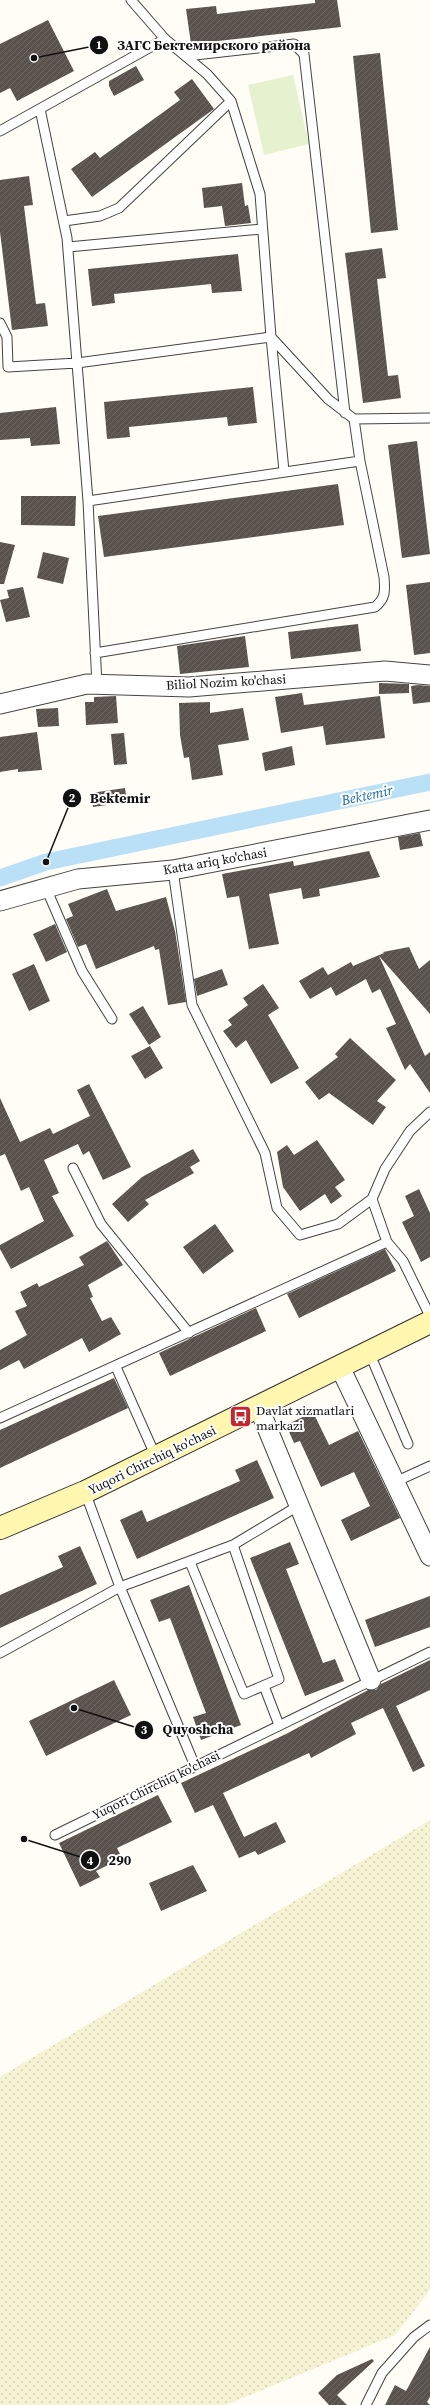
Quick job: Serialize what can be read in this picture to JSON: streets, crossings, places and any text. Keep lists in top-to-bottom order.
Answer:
{
  "streets": {
    "street": ["Biliol Nozim ko'chasi", "Katta ariq ko'chasi", "Yuqori Chirchiq ko'chasi"]
  },
  "water": ["Bektemir"],
  "places": {
    "other": [
      "ЗАГС Бектемирского района",
      "Bektemir",
      "Quyoshcha",
      "290"
    ],
    "bus stop": ["Davlat xizmatlari markazi"]
  }
}
